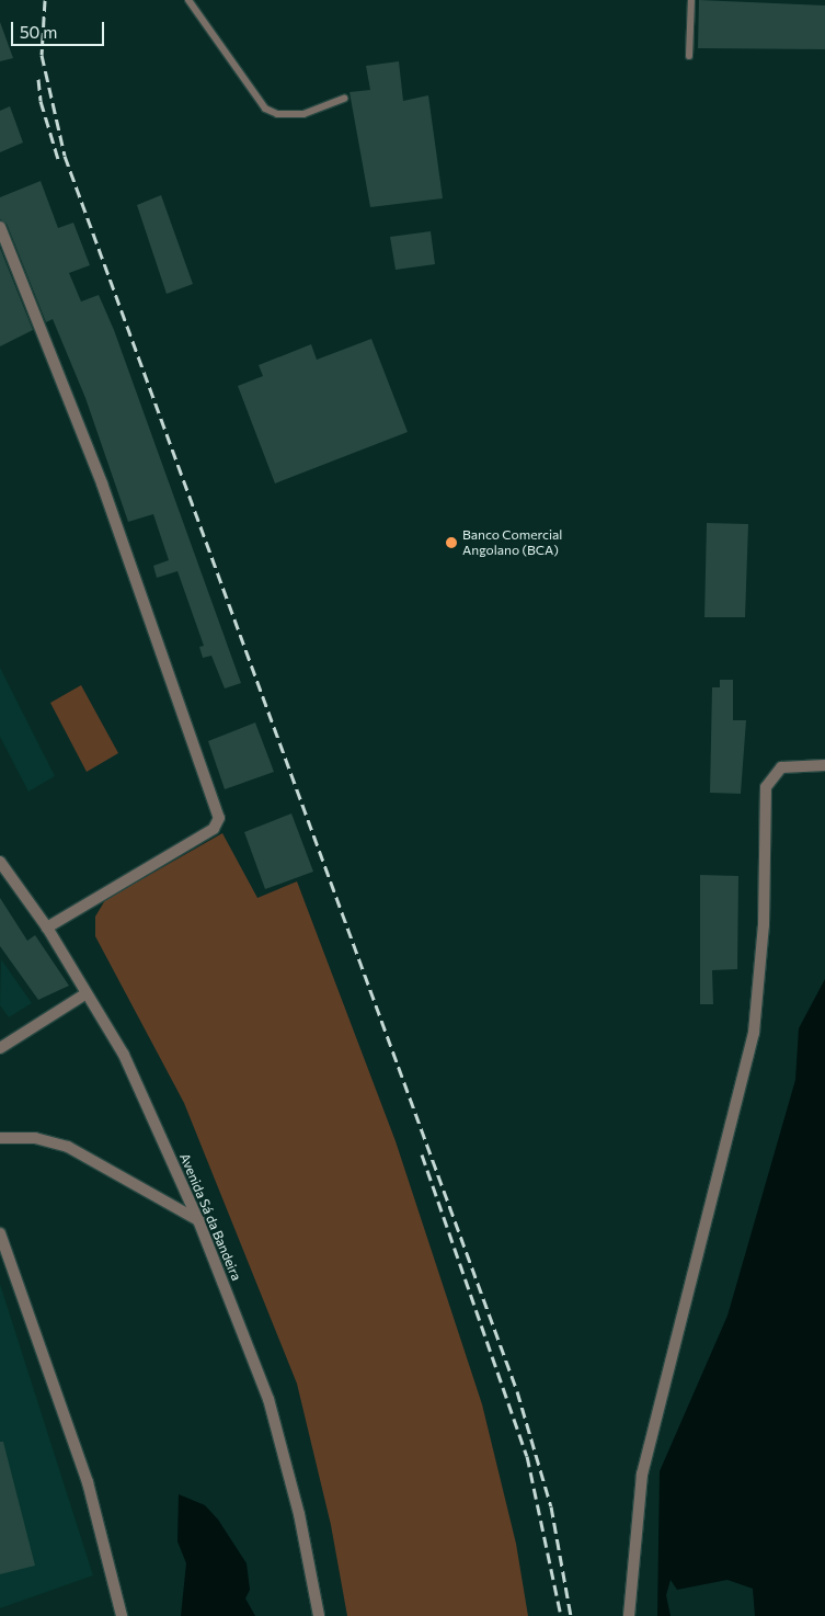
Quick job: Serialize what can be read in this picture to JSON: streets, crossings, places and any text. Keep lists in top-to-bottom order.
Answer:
{
  "streets": {
    "street": ["Avenida Sá da Bandeira"]
  },
  "places": ["Banco Comercial Angolano (BCA)"],
  "scale_bar": "50 m"
}
